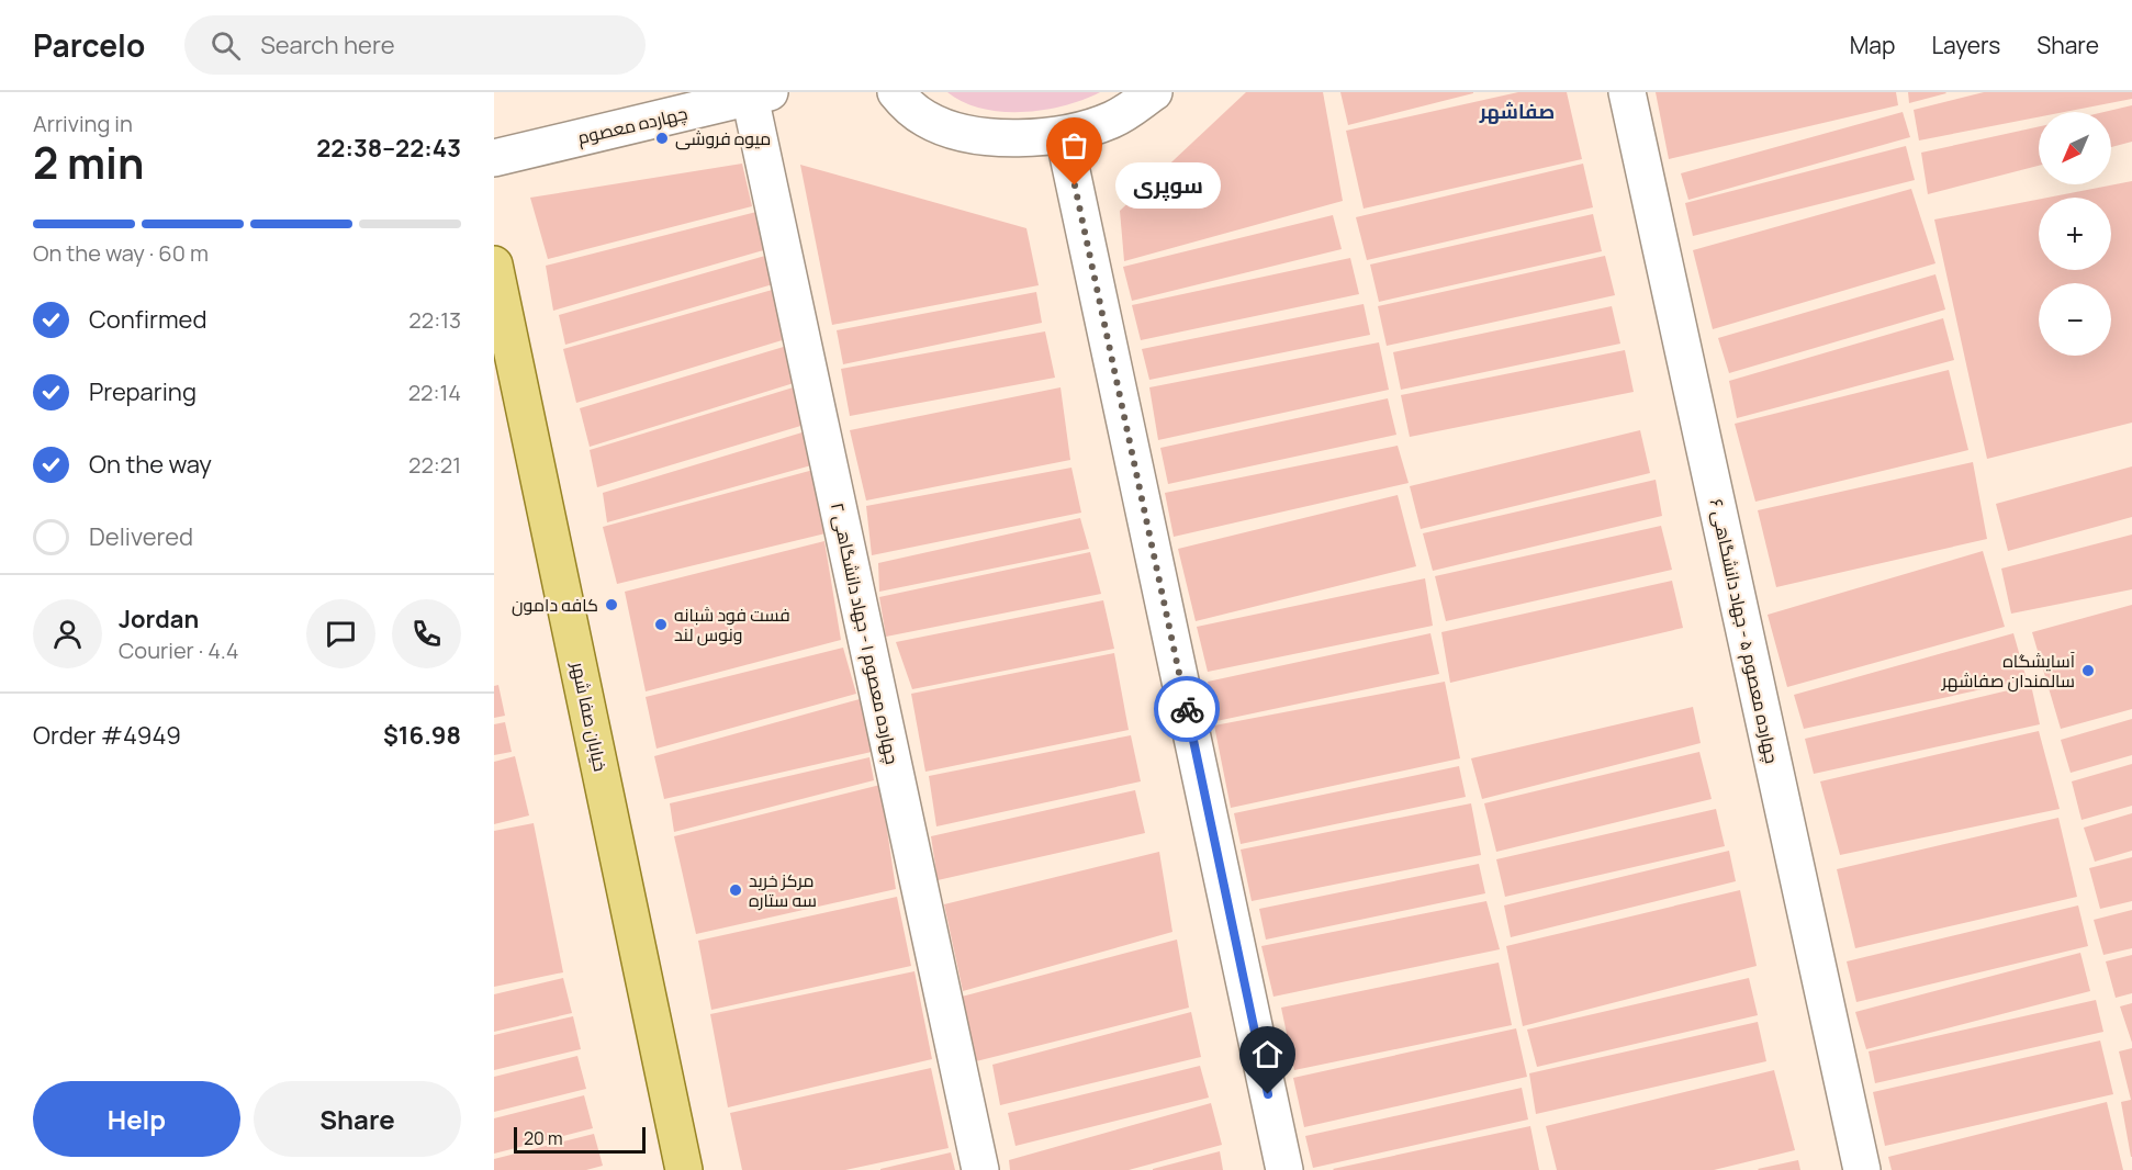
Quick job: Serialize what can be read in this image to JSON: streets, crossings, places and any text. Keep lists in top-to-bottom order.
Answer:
{
  "streets": {
    "main road": ["خیابان صفا شهر"],
    "street": ["چهارده معصوم", "چهارده معصوم ۵ - جهاد دانشگاهی ۶", "چهارده معصوم ۱ - جهاد دانشگاهی ۲"]
  },
  "crossings": [
    ["چهارده معصوم", "چهارده معصوم ۱ - جهاد دانشگاهی ۲"]
  ],
  "districts": ["صفاشهر"],
  "places": [
    "میوه فروشی",
    "سوپری",
    "کافه دامون",
    "فست فود شبانه ونوس لند",
    "آسایشگاه سالمندان صفاشهر",
    "مرکز خرید سه ستاره"
  ],
  "scale_bar": "20 m",
  "north": "bottom left",
  "page": {
    "header": "Parcelo",
    "search": "Search here",
    "nav": ["Map", "Layers", "Share"],
    "heading": ["2 min", "Arriving in", "22:38–22:43"],
    "panel": [
      "Jordan",
      "Courier · 4.4",
      "Order #4949",
      "$16.98"
    ],
    "map_buttons": ["+", "−"],
    "bubble": "سوپری",
    "bar": "On the way · 60 m",
    "list": [
      ["Confirmed", "22:13"],
      ["Preparing", "22:14"],
      ["On the way", "22:21"],
      "Delivered"
    ],
    "buttons": ["Help", "Share"],
    "scale": "20 m"
  }
}
